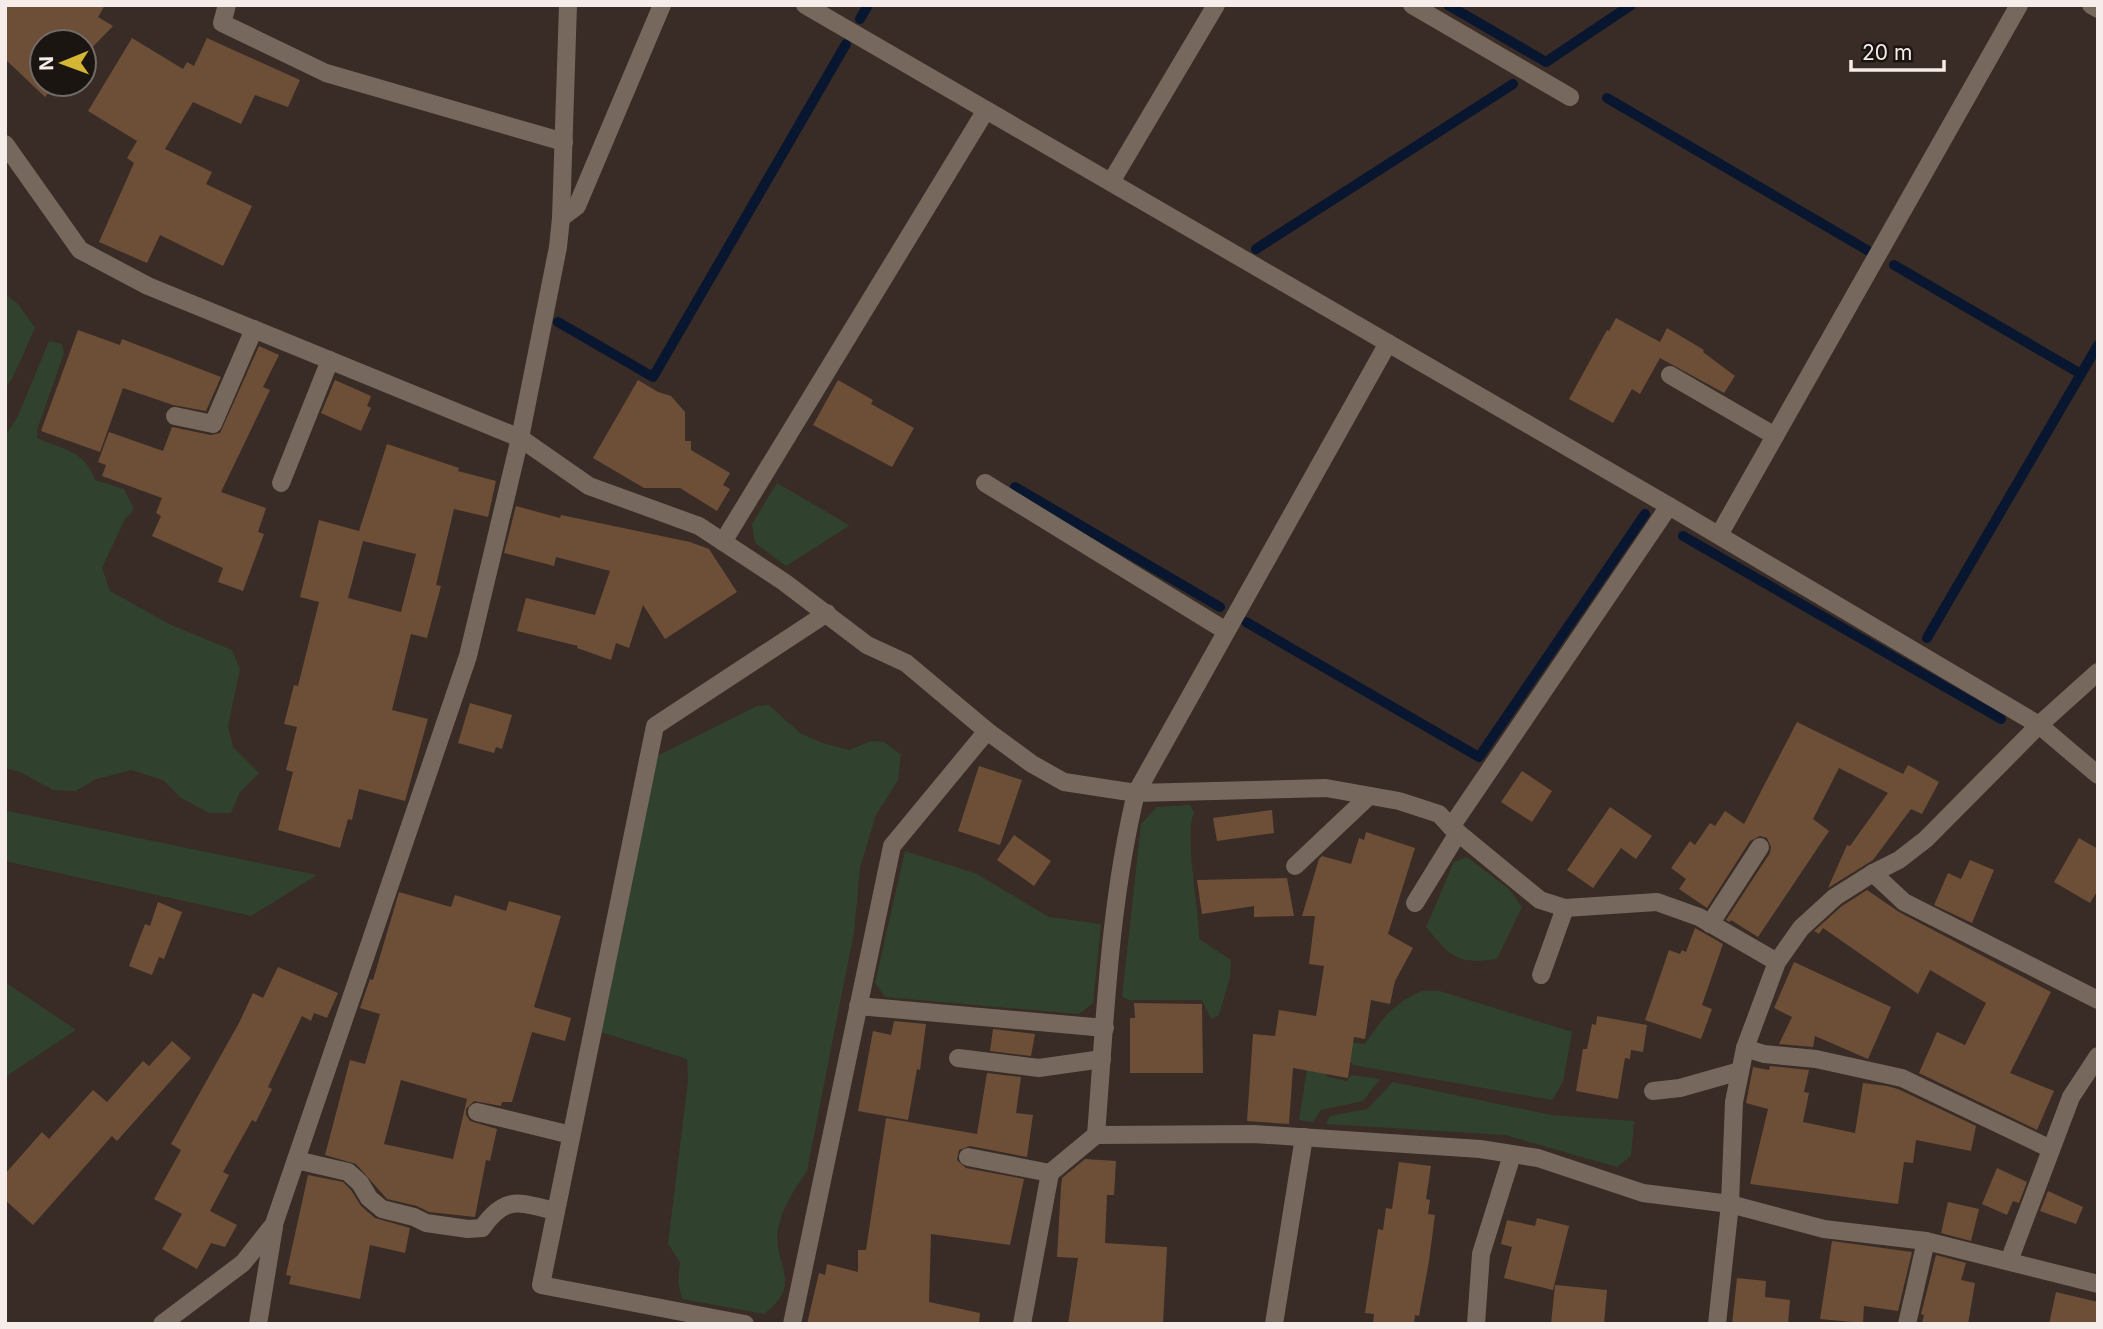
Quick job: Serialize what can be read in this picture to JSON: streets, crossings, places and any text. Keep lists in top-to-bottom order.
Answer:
{
  "scale_bar": "20 m",
  "north": "left"
}
